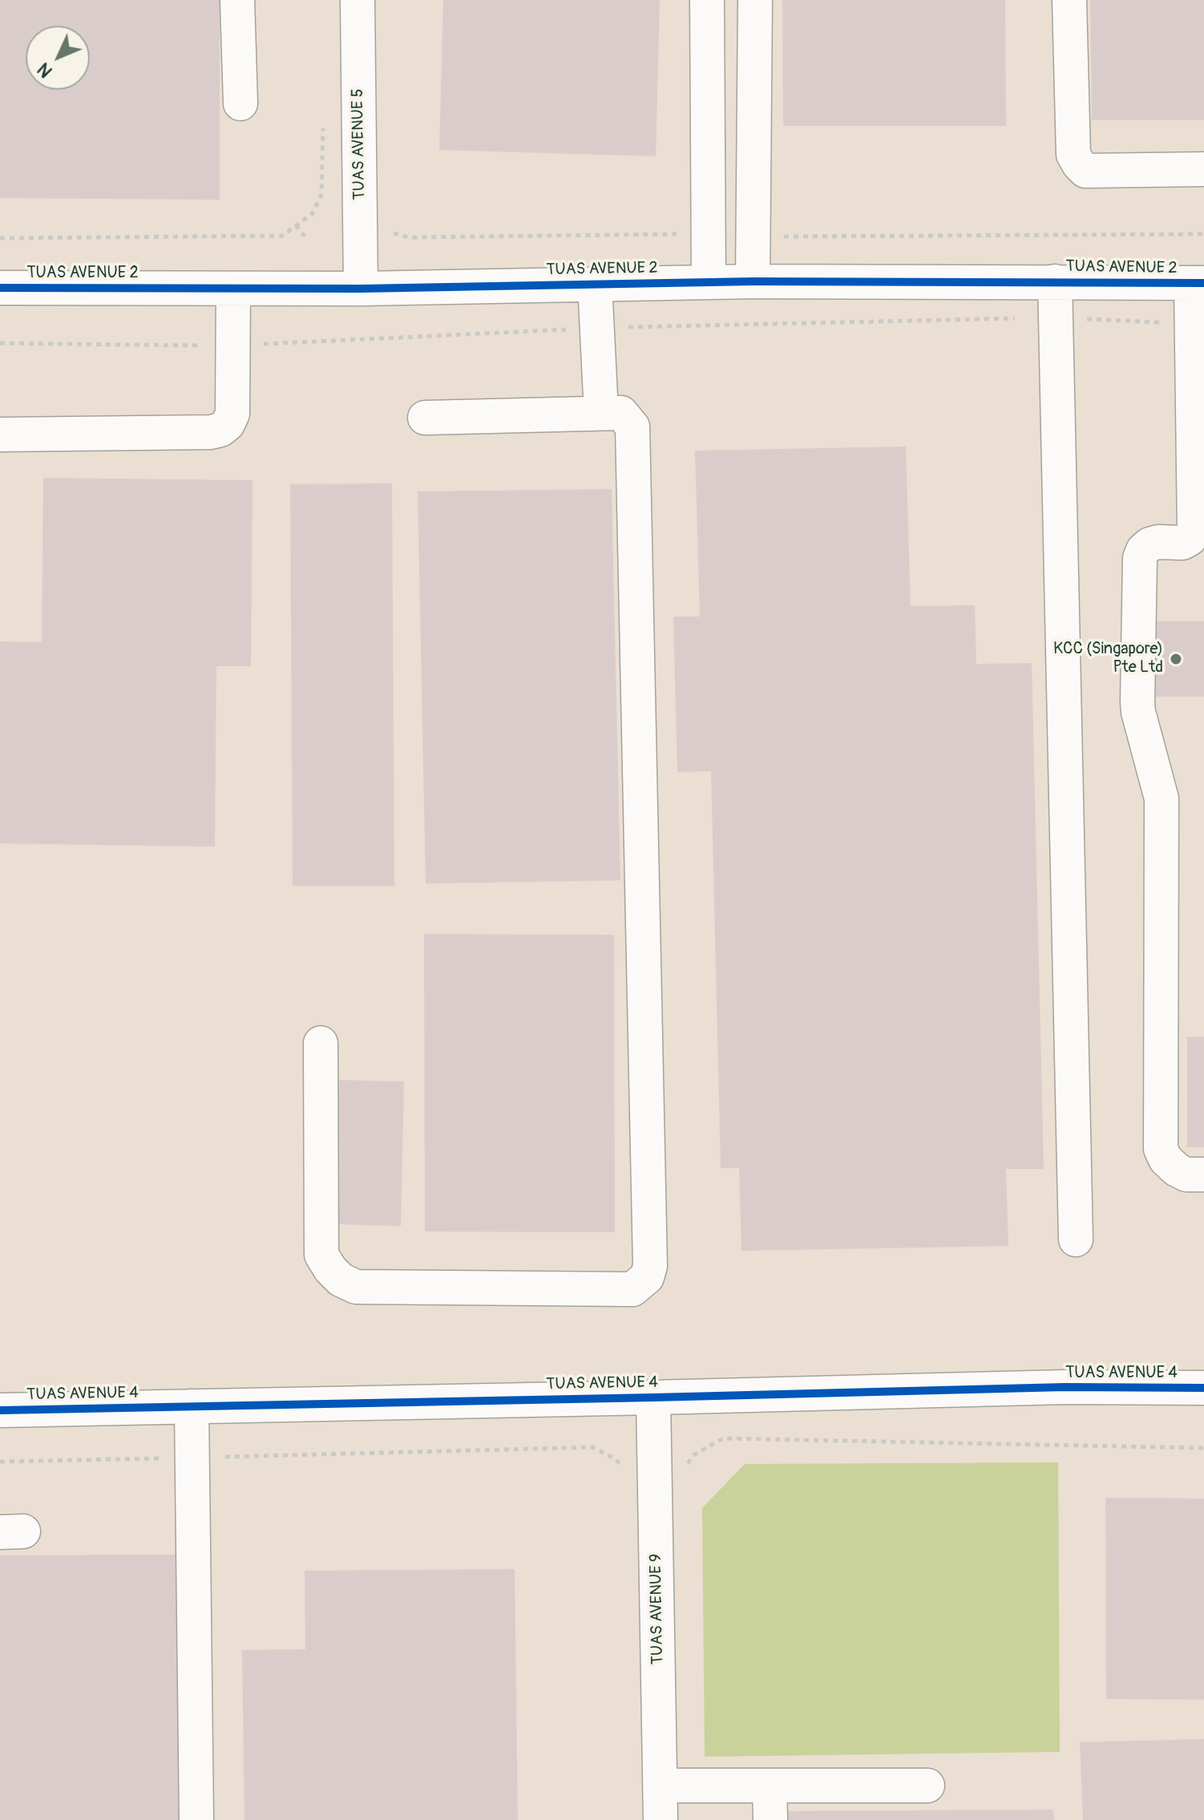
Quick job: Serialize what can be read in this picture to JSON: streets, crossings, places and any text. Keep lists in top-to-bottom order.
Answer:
{
  "streets": {
    "street": [
      "TUAS AVENUE 5",
      "TUAS AVENUE 2",
      "TUAS AVENUE 4",
      "TUAS AVENUE 9"
    ]
  },
  "crossings": [
    ["TUAS AVENUE 5", "TUAS AVENUE 2"],
    ["TUAS AVENUE 4", "TUAS AVENUE 9"]
  ],
  "places": ["KCC (Singapore) Pte Ltd"],
  "north": "bottom left"
}
